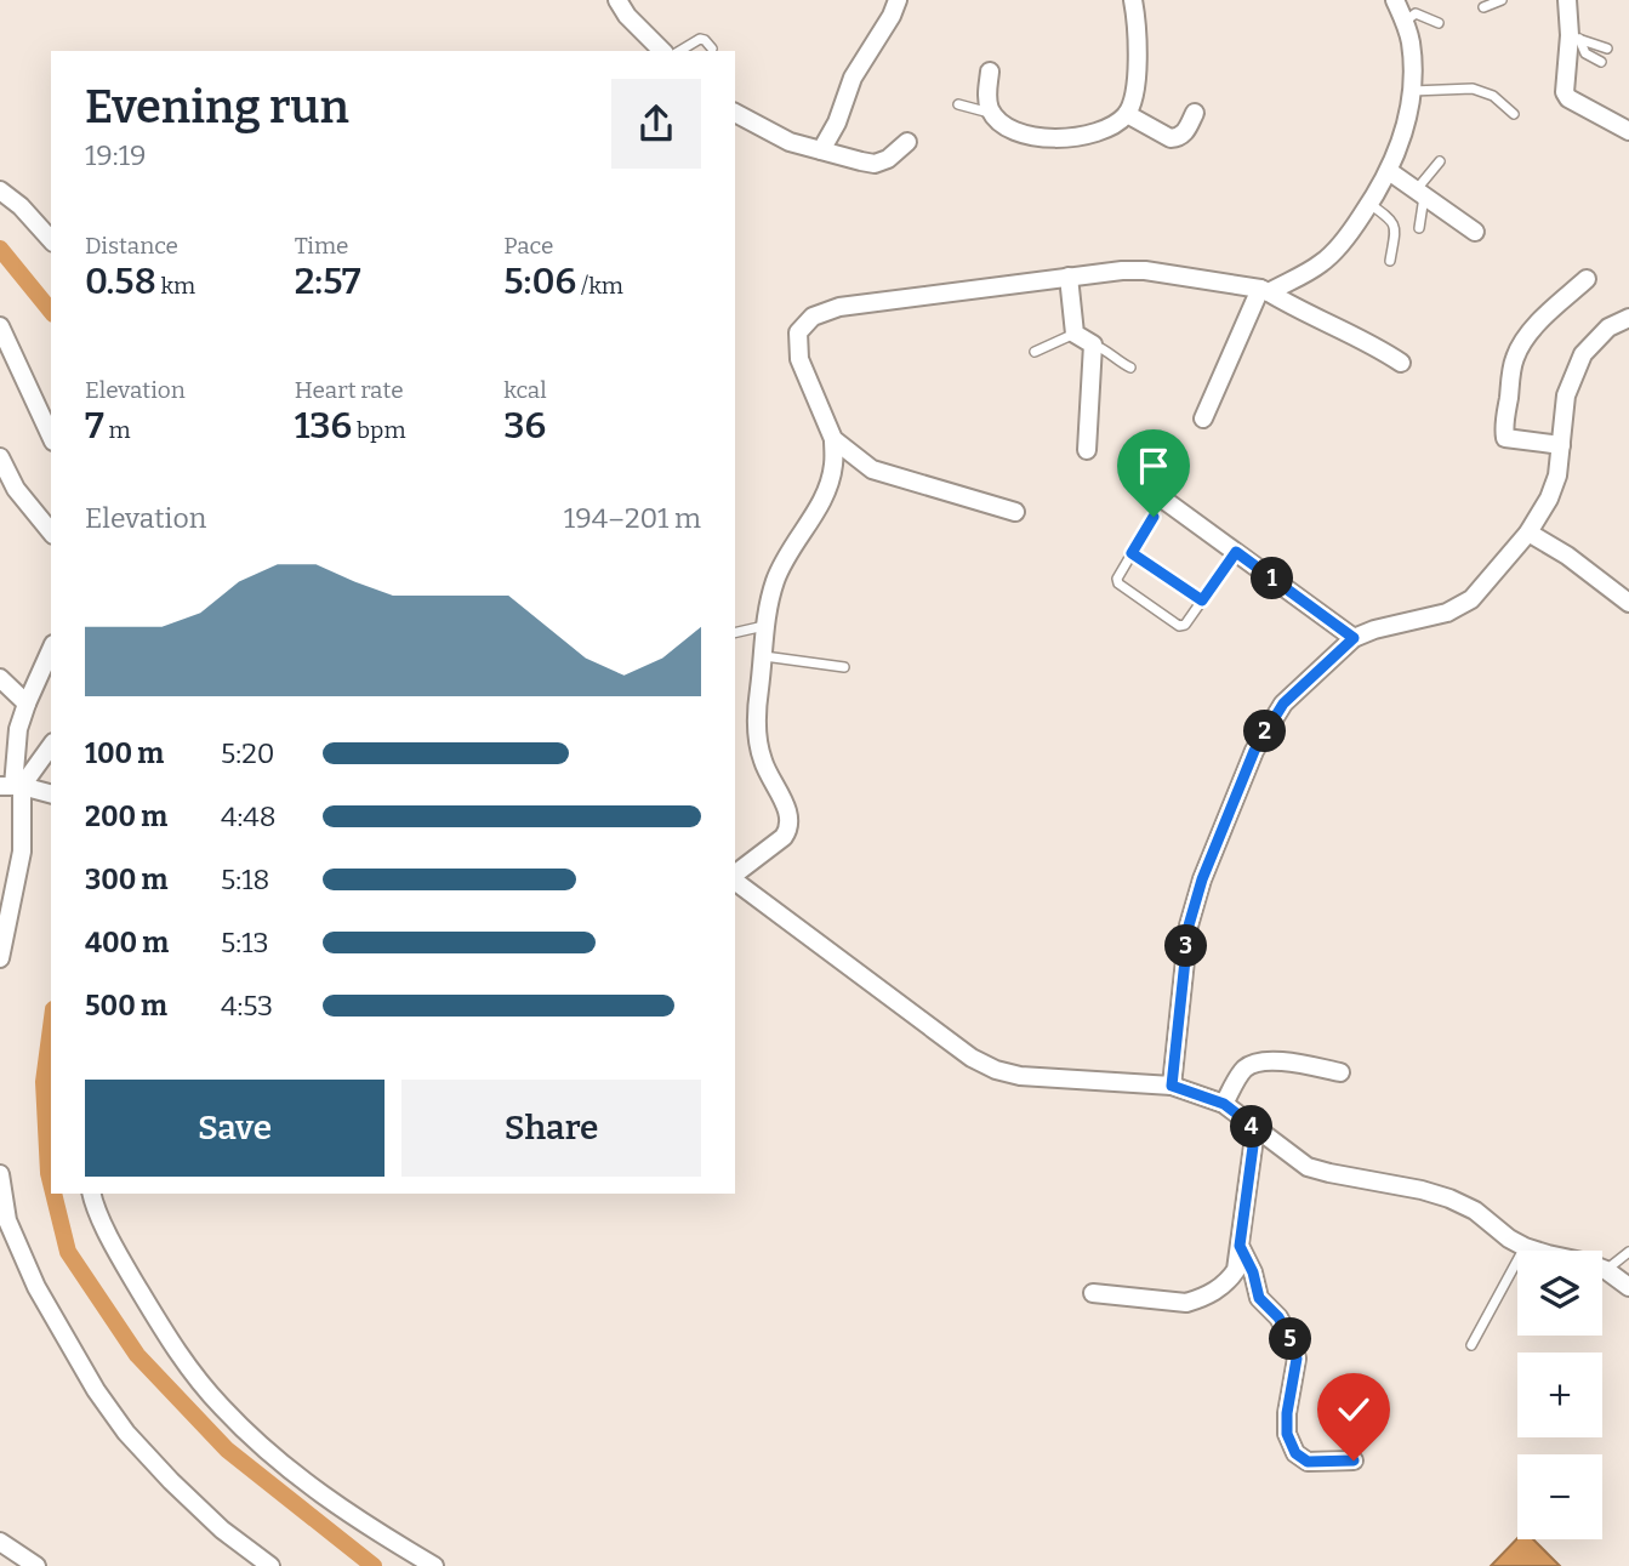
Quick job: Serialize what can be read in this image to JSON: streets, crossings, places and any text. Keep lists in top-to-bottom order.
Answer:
{
  "page": {
    "heading": ["Evening run", "19:19"],
    "stats": [
      ["Distance", "0.58 km"],
      ["Time", "2:57"],
      ["Pace", "5:06 /km"],
      ["Elevation", "7 m"],
      ["Heart rate", "136 bpm"],
      ["kcal", "36"]
    ],
    "chart": ["Elevation", "194–201 m"],
    "pins": [
      "1",
      "2",
      "3",
      "4",
      "5"
    ],
    "list": [
      {
        "name": "100 m",
        "note": "5:20"
      },
      {
        "name": "200 m",
        "note": "4:48"
      },
      {
        "name": "300 m",
        "note": "5:18"
      },
      {
        "name": "400 m",
        "note": "5:13"
      },
      {
        "name": "500 m",
        "note": "4:53"
      }
    ],
    "buttons": ["Save", "Share"],
    "map_buttons": ["+", "−"]
  }
}
